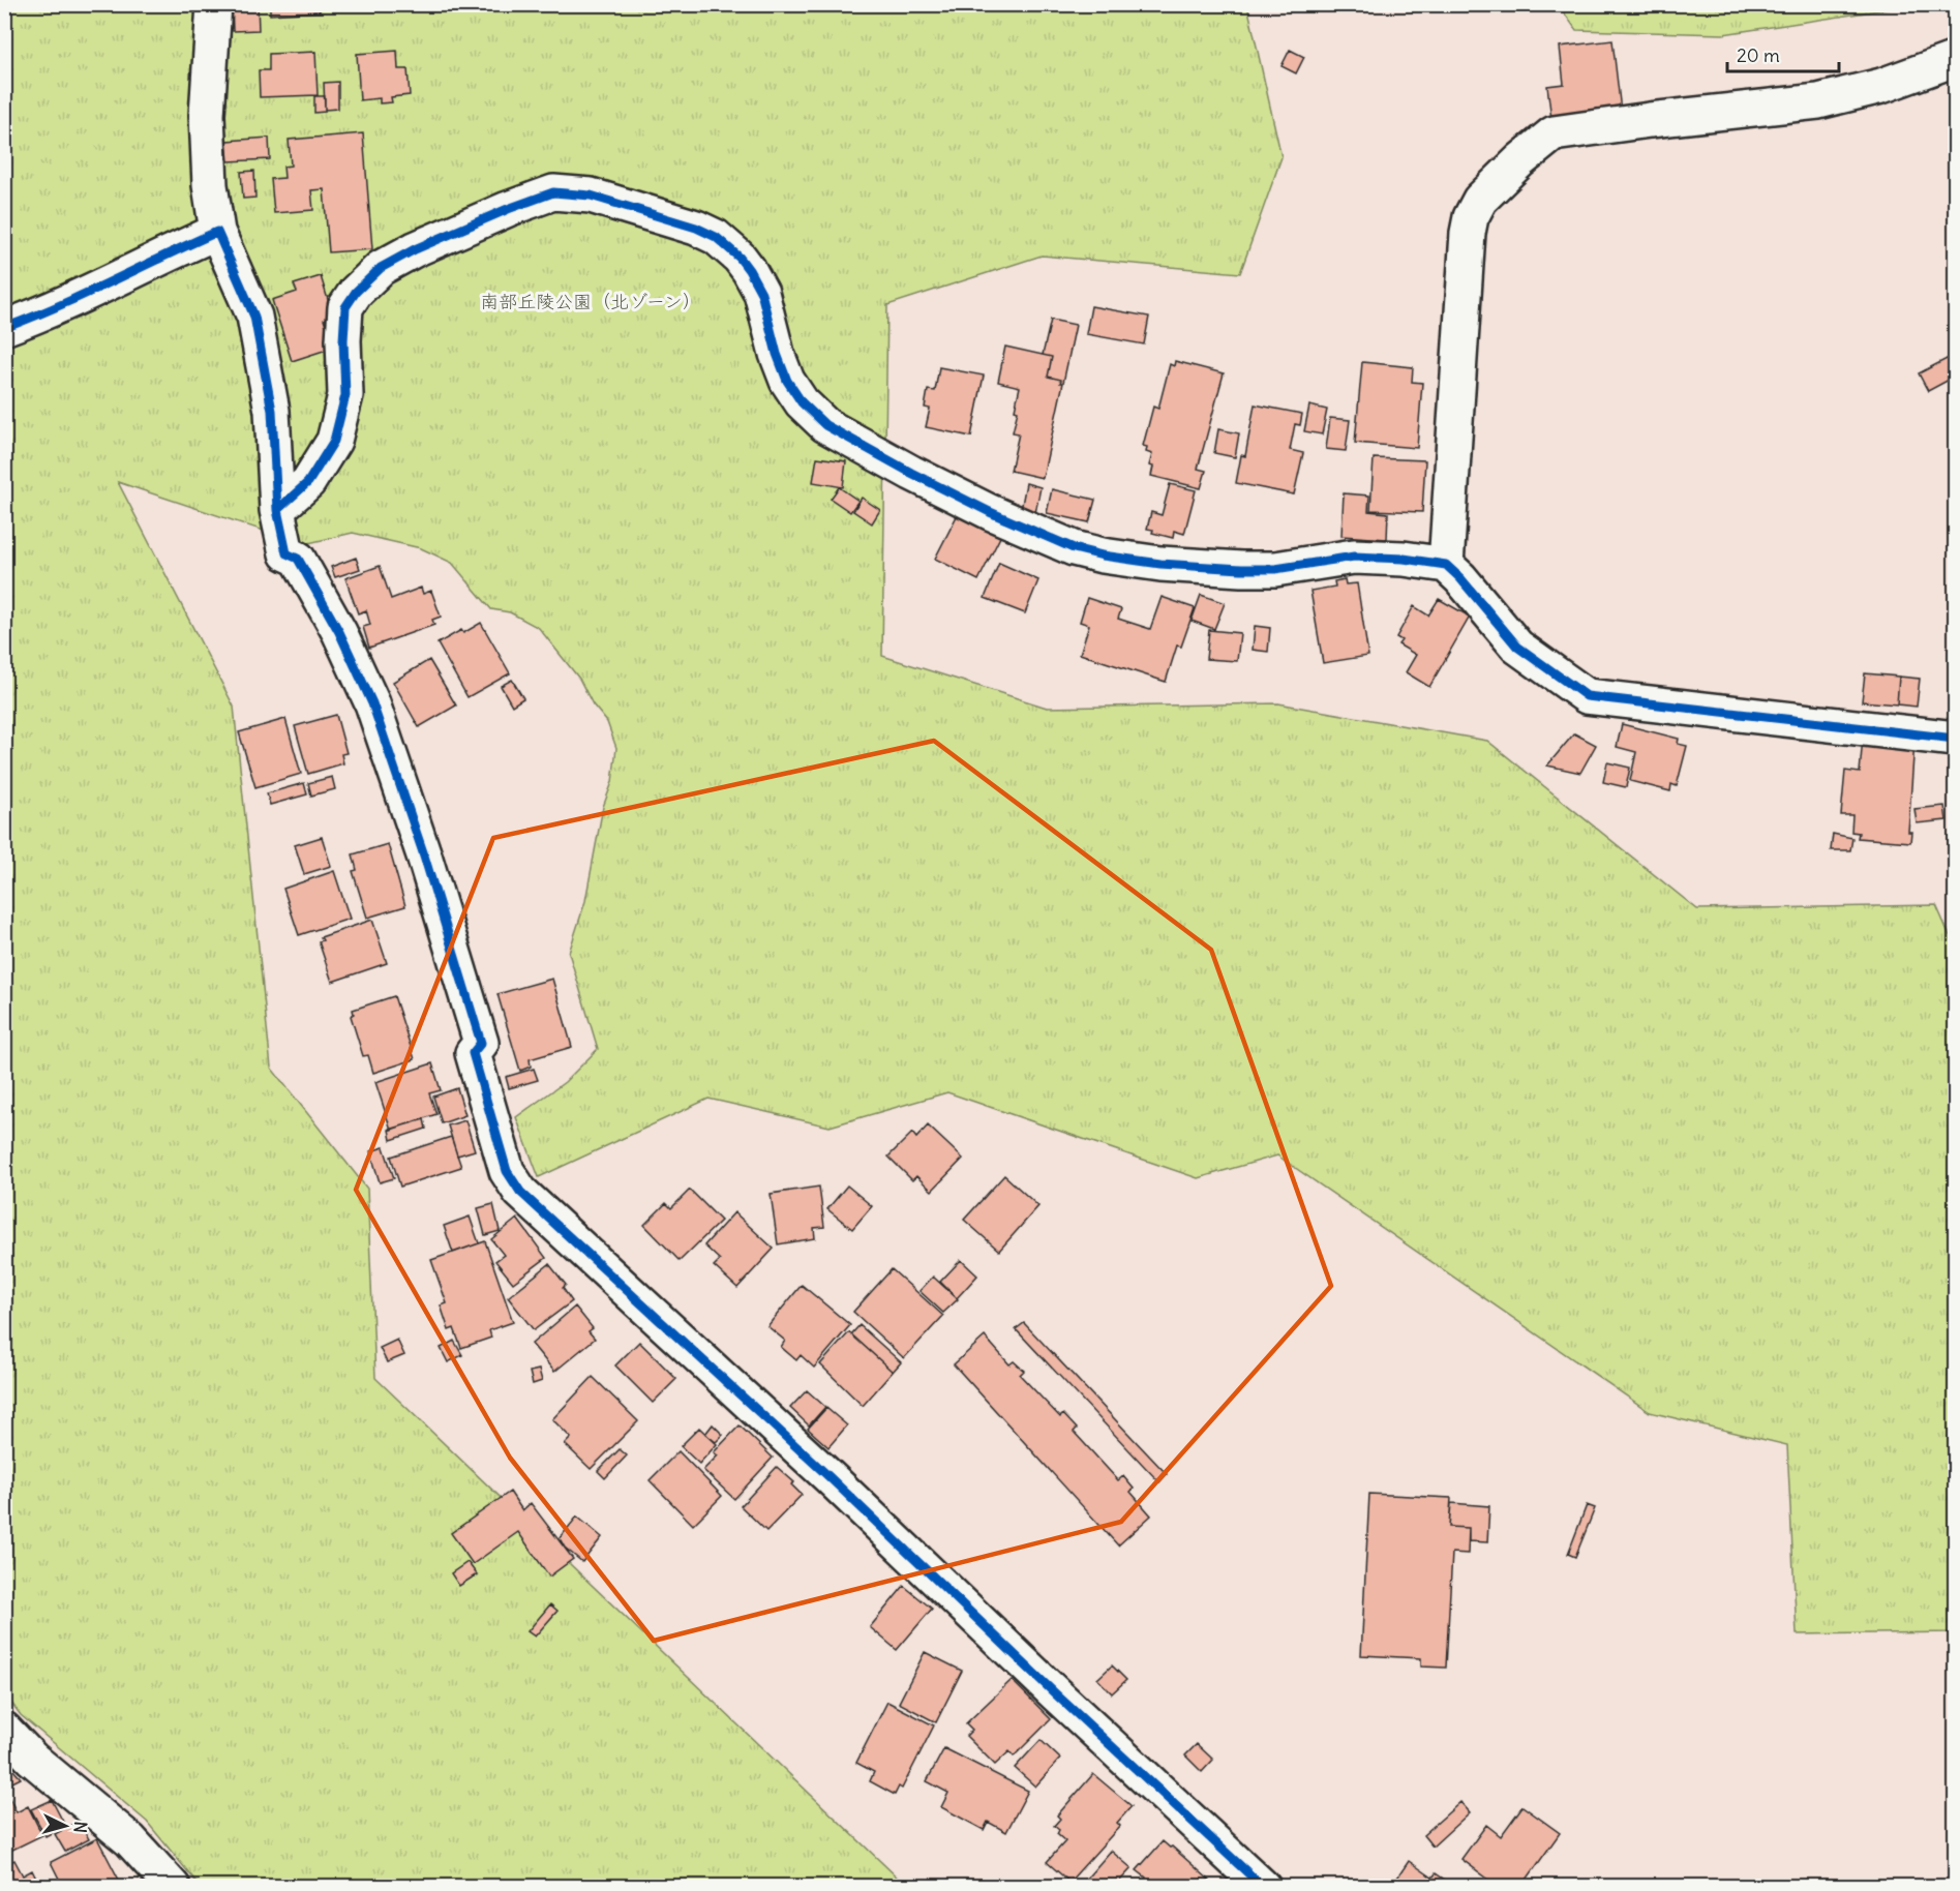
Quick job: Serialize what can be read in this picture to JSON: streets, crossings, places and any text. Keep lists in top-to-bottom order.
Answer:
{
  "parks": ["南部丘陵公園（北ゾーン）"],
  "scale_bar": "20 m",
  "north": "right"
}
